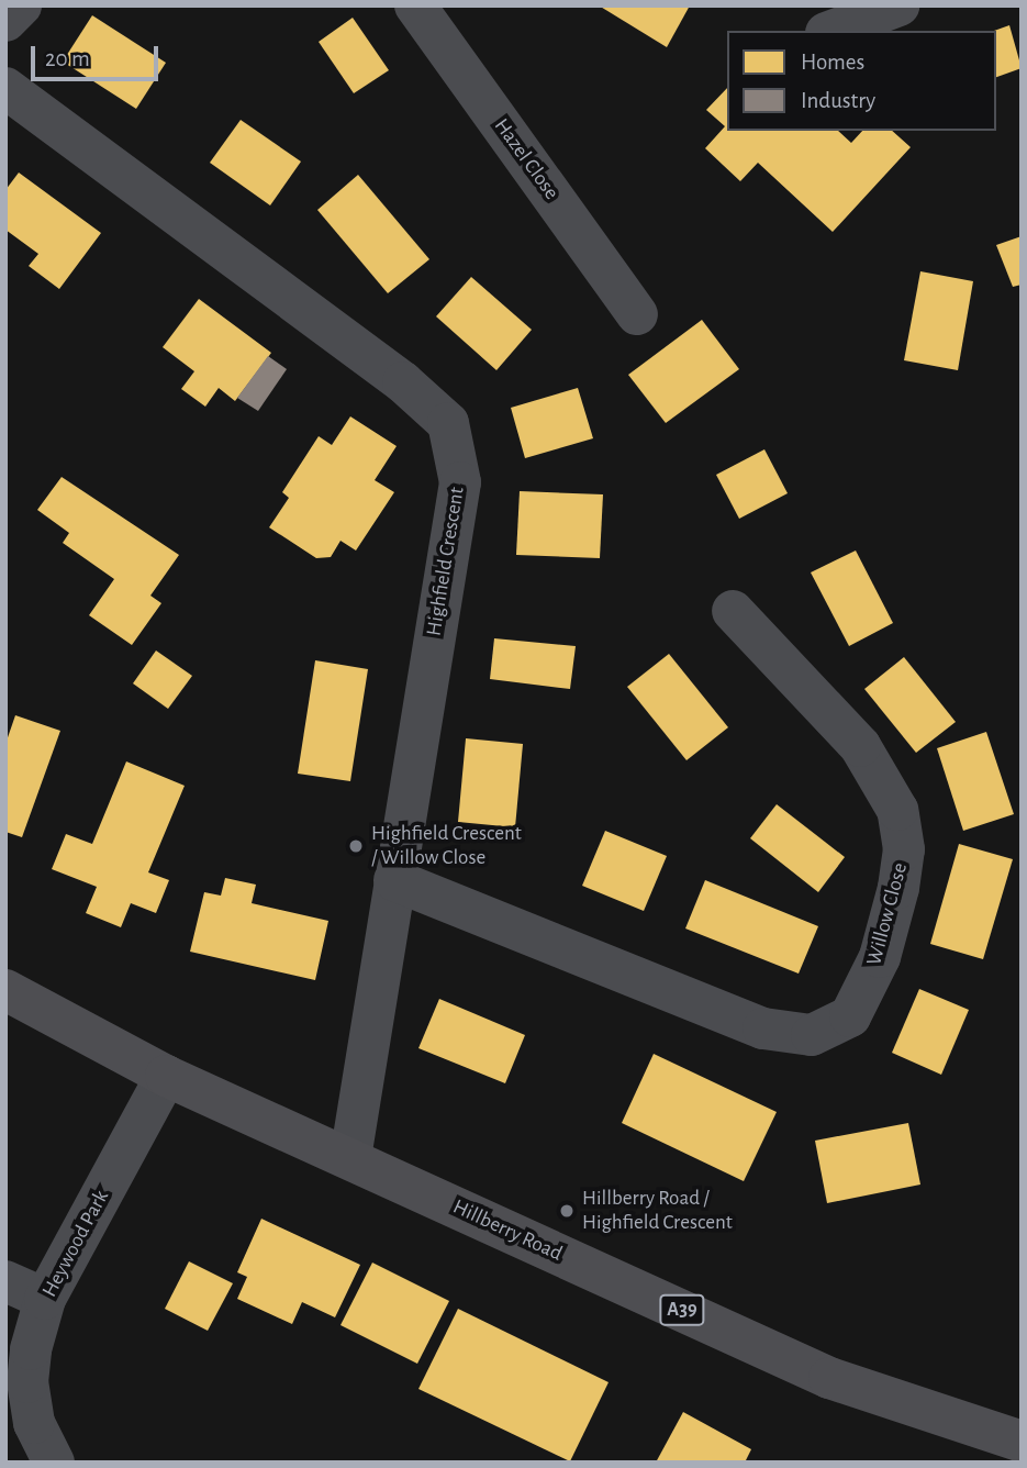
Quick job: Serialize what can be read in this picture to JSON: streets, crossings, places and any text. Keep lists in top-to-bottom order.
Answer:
{
  "streets": {
    "highway": ["Hillberry Road", "A39"],
    "street": [
      "Hazel Close",
      "Highfield Crescent",
      "Willow Close",
      "Heywood Park"
    ]
  },
  "crossings": [
    ["Highfield Crescent", "Willow Close"],
    ["Highfield Crescent", "Hillberry Road"],
    ["Hillberry Road", "Heywood Park"]
  ],
  "places": ["Highfield Crescent / Willow Close", "Hillberry Road / Highfield Crescent"],
  "legend": ["Homes", "Industry"],
  "scale_bar": "20 m"
}
